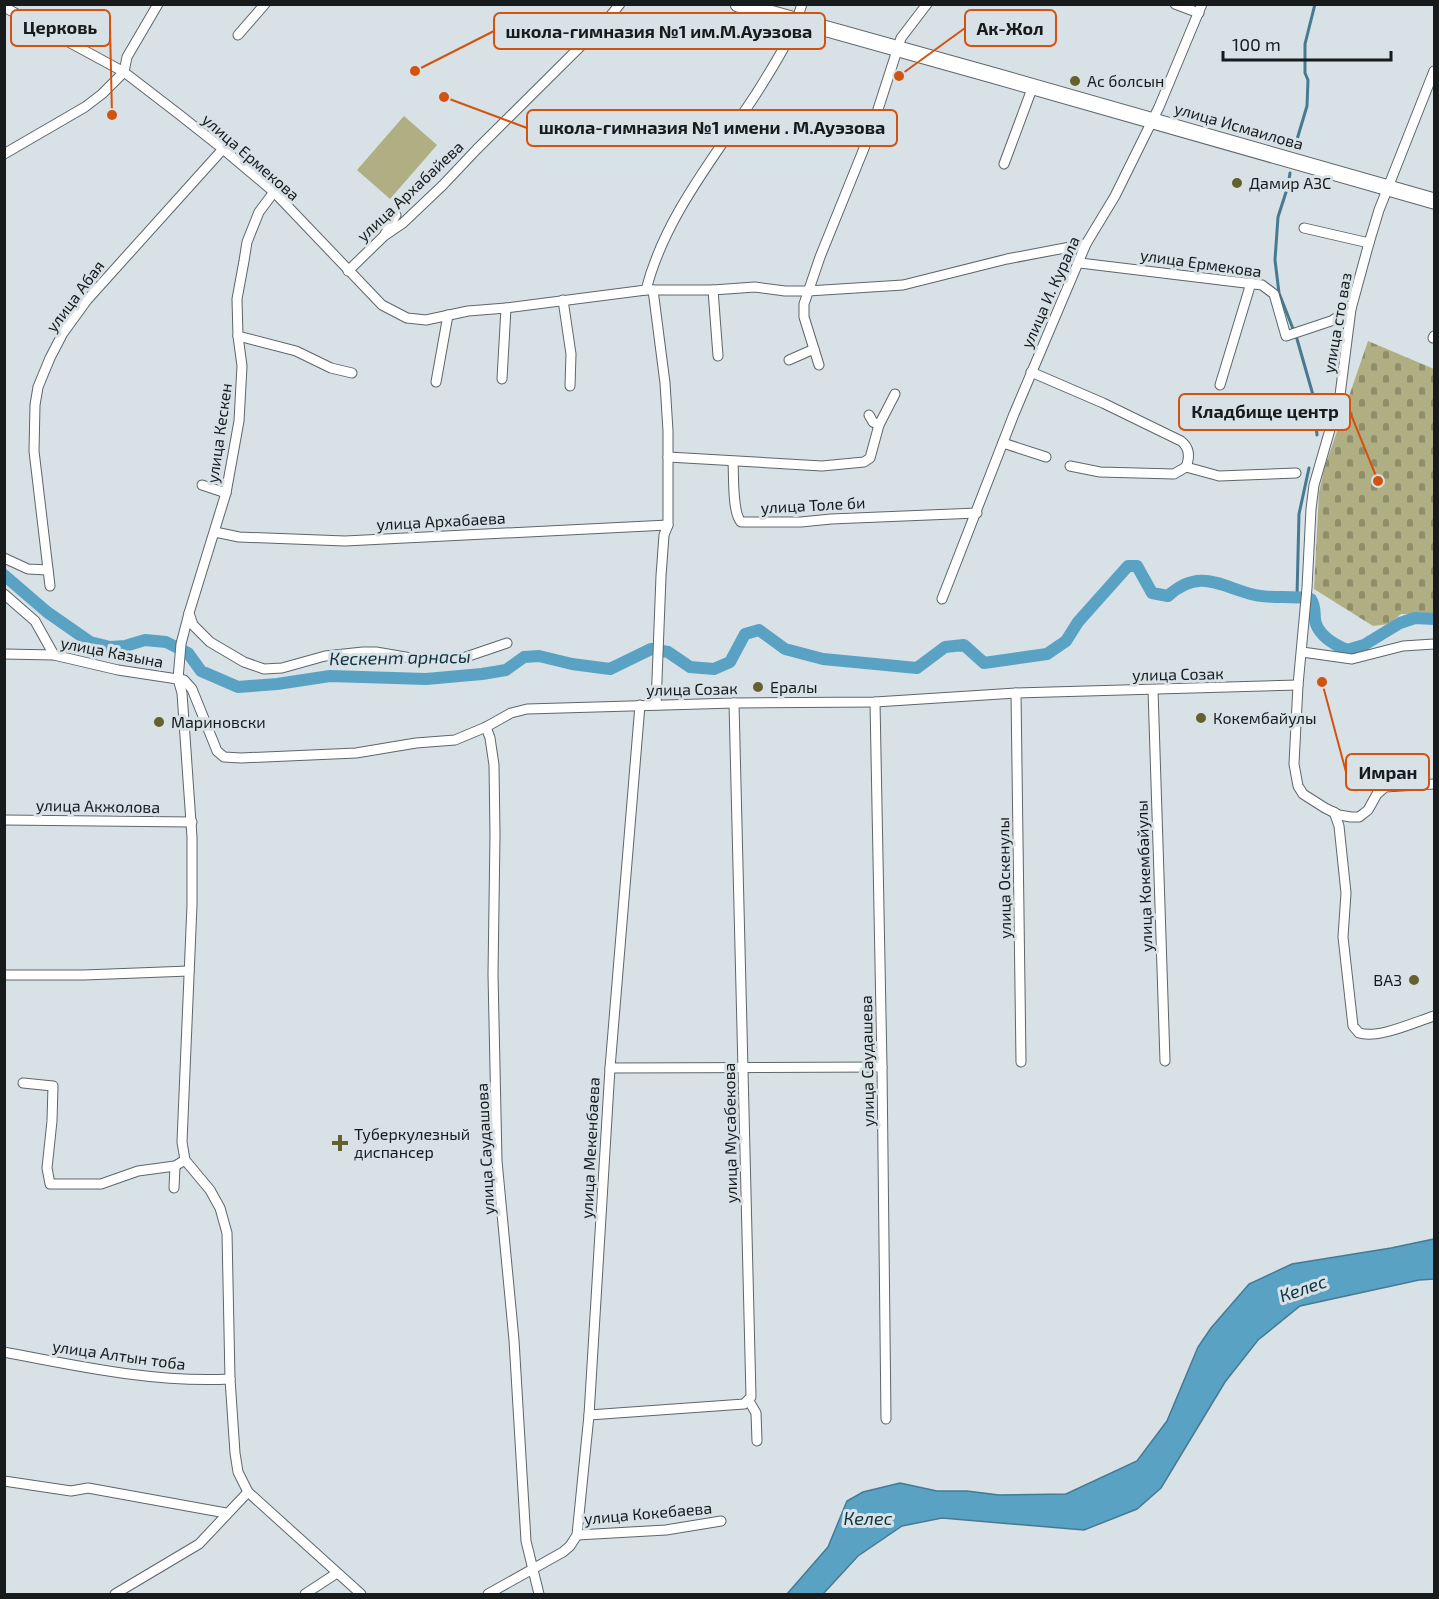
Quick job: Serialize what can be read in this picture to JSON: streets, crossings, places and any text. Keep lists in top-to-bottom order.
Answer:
{
  "streets": {
    "main road": ["улица Исмаилова"],
    "street": [
      "улица Ермекова",
      "улица Архабайева",
      "улица И. Курала",
      "улица Абая",
      "улица сто ваз",
      "улица Кескен",
      "улица Толе би",
      "улица Архабаева",
      "улица Казына",
      "улица Созак",
      "улица Акжолова",
      "улица Кокембайулы",
      "улица Оскенулы",
      "улица Саудашева",
      "улица Мусабекова",
      "улица Мекенбаева",
      "улица Саудашова",
      "улица Алтын тоба",
      "улица Кокебаева"
    ]
  },
  "crossings": [
    ["улица Исмаилова", "улица И. Курала"],
    ["улица Исмаилова", "улица сто ваз"],
    ["улица Ермекова", "улица Архабайева"],
    ["улица Ермекова", "улица И. Курала"],
    ["улица Ермекова", "улица Абая"],
    ["улица Ермекова", "улица сто ваз"],
    ["улица Ермекова", "улица Кескен"],
    ["улица И. Курала", "улица Толе би"],
    ["улица сто ваз", "улица Созак"],
    ["улица Кескен", "улица Архабаева"],
    ["улица Кескен", "улица Казына"],
    ["улица Кескен", "улица Созак"],
    ["улица Кескен", "улица Акжолова"],
    ["улица Казына", "улица Созак"],
    ["улица Созак", "улица Кокембайулы"],
    ["улица Созак", "улица Оскенулы"],
    ["улица Созак", "улица Саудашева"],
    ["улица Созак", "улица Мусабекова"],
    ["улица Созак", "улица Мекенбаева"],
    ["улица Созак", "улица Саудашова"],
    ["улица Мекенбаева", "улица Кокебаева"]
  ],
  "water": ["Кескент арнасы", "Келес"],
  "places": {
    "other": [
      "школа-гимназия №1 им.М.Ауэзова",
      "Ак-Жол",
      "Ас болсын",
      "школа-гимназия №1 имени . М.Ауэзова",
      "Церковь",
      "Дамир АЗС",
      "Кладбище центр",
      "Имран",
      "Ералы",
      "Кокембайулы",
      "Мариновски",
      "ВАЗ"
    ],
    "health": ["Туберкулезный диспансер"]
  },
  "scale_bar": "100 m"
}
